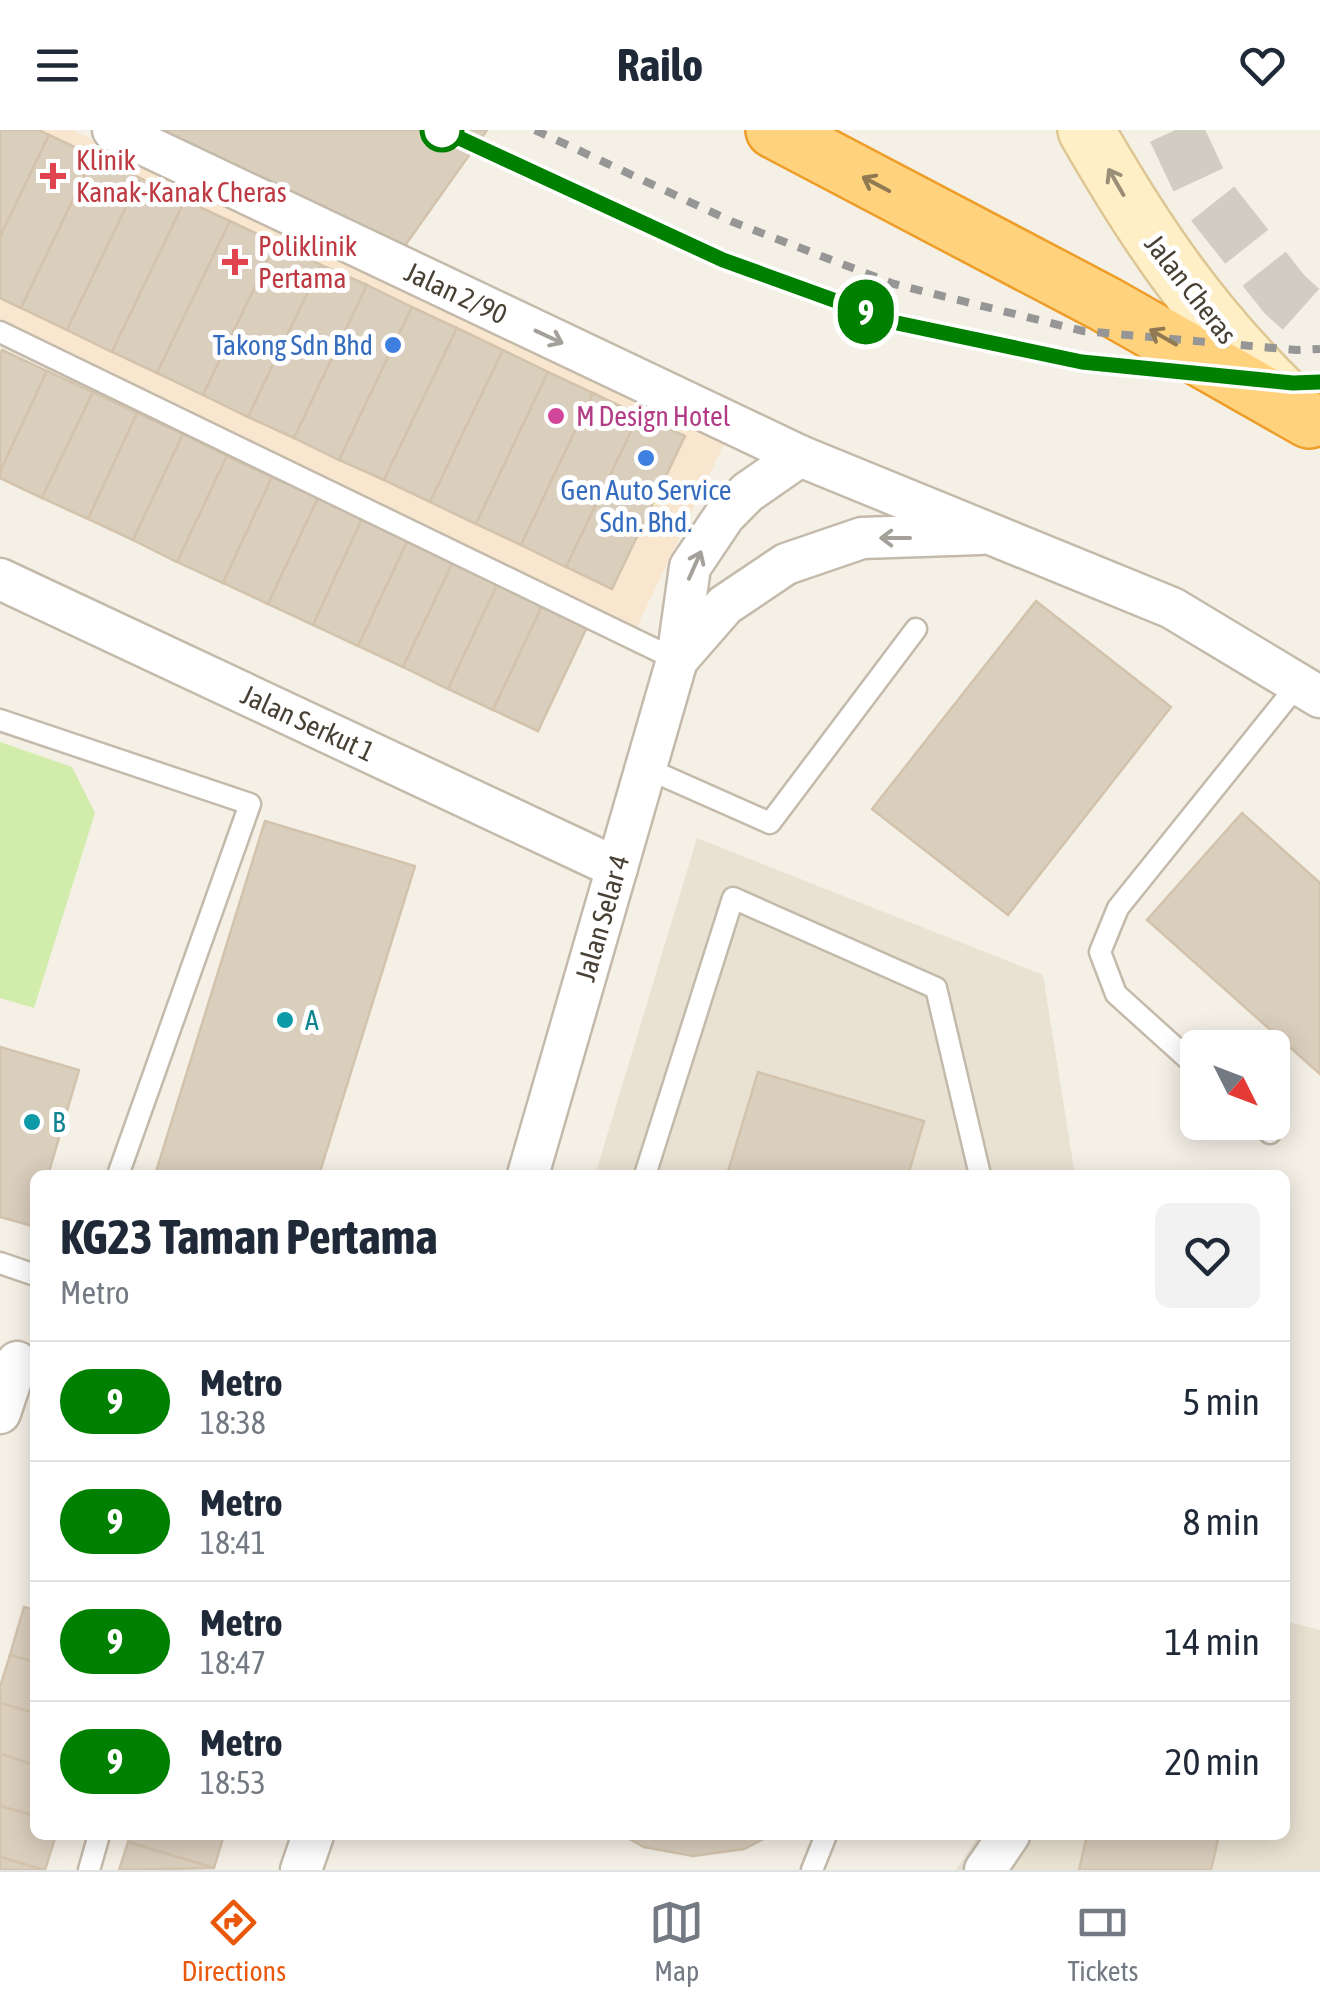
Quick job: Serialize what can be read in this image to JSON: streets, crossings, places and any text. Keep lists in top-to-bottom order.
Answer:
{
  "streets": {
    "main road": ["Jalan Cheras"],
    "street": ["Jalan 2/90", "Jalan Serkut 1", "Jalan Selar 4"]
  },
  "crossings": [
    ["Jalan 2/90", "Jalan Selar 4"],
    ["Jalan Serkut 1", "Jalan Selar 4"]
  ],
  "one_way": ["Jalan Cheras", "Jalan 2/90"],
  "places": {
    "health": ["Klinik Kanak-Kanak Cheras", "Poliklinik Pertama"],
    "other": [
      "Takong Sdn Bhd",
      "M Design Hotel",
      "Gen Auto Service Sdn. Bhd.",
      "A",
      "B"
    ]
  },
  "lines": ["metro line 9"],
  "north": "bottom right",
  "page": {
    "header": "Railo",
    "on_map": "9",
    "heading": ["KG23 Taman Pertama", "Metro"],
    "list": [
      {
        "mark": "9",
        "name": "Metro",
        "note": "18:38",
        "value": "5 min"
      },
      {
        "mark": "9",
        "name": "Metro",
        "note": "18:41",
        "value": "8 min"
      },
      {
        "mark": "9",
        "name": "Metro",
        "note": "18:47",
        "value": "14 min"
      },
      {
        "mark": "9",
        "name": "Metro",
        "note": "18:53",
        "value": "20 min"
      }
    ],
    "tabs": ["Directions", "Map", "Tickets"]
  }
}
